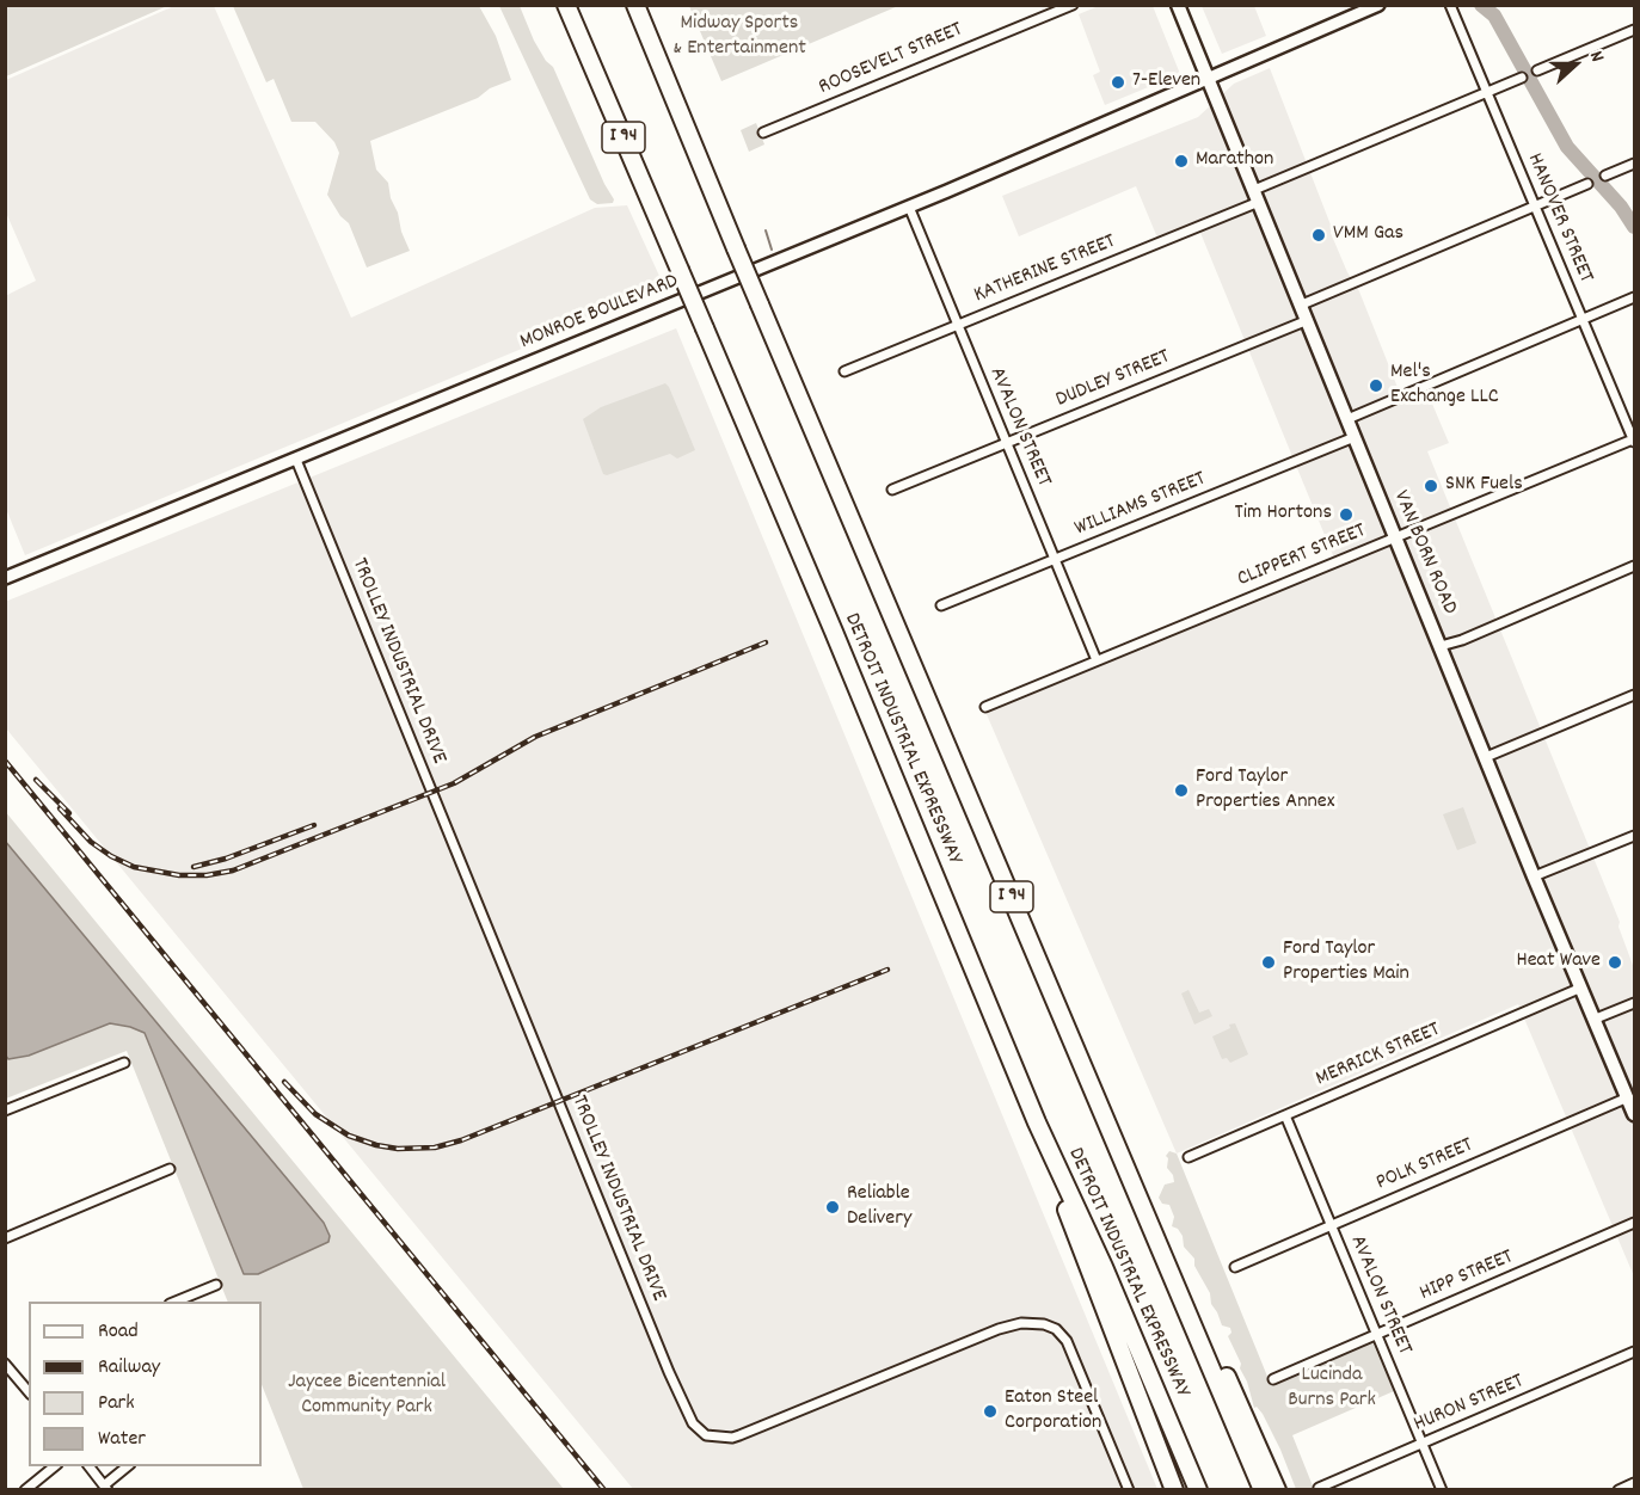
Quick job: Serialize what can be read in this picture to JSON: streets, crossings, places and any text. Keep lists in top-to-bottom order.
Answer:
{
  "streets": {
    "highway": ["I 94", "DETROIT INDUSTRIAL EXPRESSWAY"],
    "main road": ["VAN BORN ROAD"],
    "street": [
      "ROOSEVELT STREET",
      "HANOVER STREET",
      "KATHERINE STREET",
      "MONROE BOULEVARD",
      "DUDLEY STREET",
      "AVALON STREET",
      "WILLIAMS STREET",
      "CLIPPERT STREET",
      "TROLLEY INDUSTRIAL DRIVE",
      "MERRICK STREET",
      "POLK STREET",
      "HIPP STREET",
      "HURON STREET"
    ]
  },
  "crossings": [
    ["HANOVER STREET", "KATHERINE STREET"],
    ["HANOVER STREET", "CLIPPERT STREET"],
    ["KATHERINE STREET", "AVALON STREET"],
    ["KATHERINE STREET", "VAN BORN ROAD"],
    ["MONROE BOULEVARD", "AVALON STREET"],
    ["MONROE BOULEVARD", "VAN BORN ROAD"],
    ["MONROE BOULEVARD", "TROLLEY INDUSTRIAL DRIVE"],
    ["DUDLEY STREET", "AVALON STREET"],
    ["DUDLEY STREET", "VAN BORN ROAD"],
    ["AVALON STREET", "WILLIAMS STREET"],
    ["AVALON STREET", "CLIPPERT STREET"],
    ["AVALON STREET", "MERRICK STREET"],
    ["AVALON STREET", "POLK STREET"],
    ["AVALON STREET", "HIPP STREET"],
    ["AVALON STREET", "HURON STREET"],
    ["WILLIAMS STREET", "VAN BORN ROAD"],
    ["VAN BORN ROAD", "CLIPPERT STREET"],
    ["VAN BORN ROAD", "MERRICK STREET"],
    ["VAN BORN ROAD", "POLK STREET"]
  ],
  "parks": ["Midway Sports & Entertainment", "Lucinda Burns Park", "Jaycee Bicentennial Community Park"],
  "places": [
    "7-Eleven",
    "Marathon",
    "VMM Gas",
    "Mel's Exchange LLC",
    "SNK Fuels",
    "Tim Hortons",
    "Ford Taylor Properties Annex",
    "Ford Taylor Properties Main",
    "Heat Wave",
    "Reliable Delivery",
    "Eaton Steel Corporation"
  ],
  "legend": [
    "Road",
    "Railway",
    "Park",
    "Water"
  ],
  "north": "right"
}
